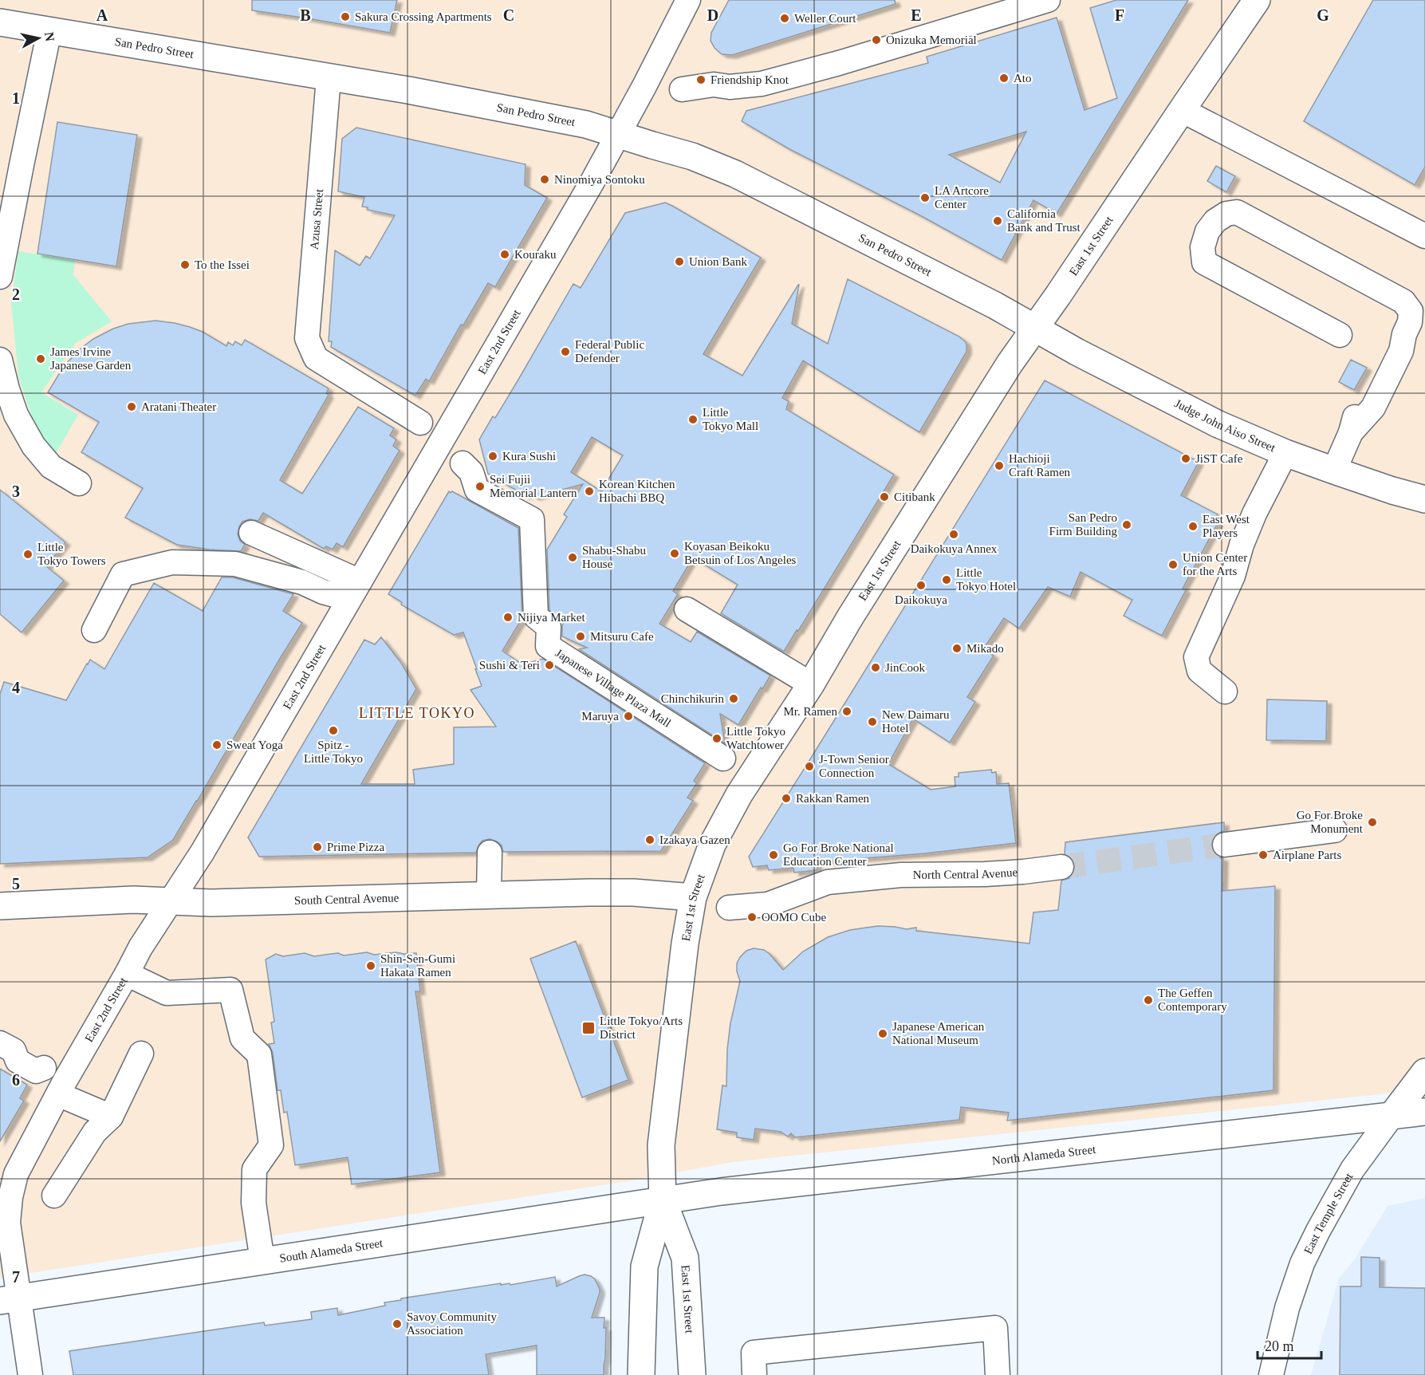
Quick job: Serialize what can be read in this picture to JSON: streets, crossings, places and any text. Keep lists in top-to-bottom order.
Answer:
{
  "streets": {
    "main road": [
      "San Pedro Street",
      "East 1st Street",
      "Judge John Aiso Street",
      "South Central Avenue",
      "North Alameda Street",
      "East Temple Street",
      "South Alameda Street"
    ],
    "street": [
      "Azusa Street",
      "East 2nd Street",
      "Japanese Village Plaza Mall",
      "North Central Avenue"
    ]
  },
  "crossings": [
    ["San Pedro Street", "Azusa Street"],
    ["San Pedro Street", "East 1st Street"],
    ["San Pedro Street", "East 2nd Street"],
    ["San Pedro Street", "Judge John Aiso Street"],
    ["East 1st Street", "Judge John Aiso Street"],
    ["East 1st Street", "South Central Avenue"],
    ["East 1st Street", "North Alameda Street"],
    ["East 1st Street", "South Alameda Street"],
    ["East 2nd Street", "South Central Avenue"],
    ["East 2nd Street", "South Alameda Street"],
    ["North Alameda Street", "East Temple Street"],
    ["North Alameda Street", "South Alameda Street"]
  ],
  "districts": ["LITTLE TOKYO"],
  "places": {
    "other": [
      "Sakura Crossing Apartments",
      "Weller Court",
      "Onizuka Memorial",
      "Ato",
      "Friendship Knot",
      "Ninomiya Sontoku",
      "LA Artcore Center",
      "California Bank and Trust",
      "Kouraku",
      "Union Bank",
      "To the Issei",
      "Federal Public Defender",
      "James Irvine Japanese Garden",
      "Aratani Theater",
      "Little Tokyo Mall",
      "Kura Sushi",
      "JiST Cafe",
      "Hachioji Craft Ramen",
      "Sei Fujii Memorial Lantern",
      "Korean Kitchen Hibachi BBQ",
      "Citibank",
      "San Pedro Firm Building",
      "East West Players",
      "Daikokuya Annex",
      "Koyasan Beikoku Betsuin of Los Angeles",
      "Little Tokyo Towers",
      "Shabu-Shabu House",
      "Union Center for the Arts",
      "Little Tokyo Hotel",
      "Daikokuya",
      "Nijiya Market",
      "Mitsuru Cafe",
      "Mikado",
      "Sushi & Teri",
      "JinCook",
      "Chinchikurin",
      "Mr. Ramen",
      "Maruya",
      "New Daimaru Hotel",
      "Spitz - Little Tokyo",
      "Little Tokyo Watchtower",
      "Sweat Yoga",
      "J-Town Senior Connection",
      "Rakkan Ramen",
      "Go For Broke Monument",
      "Izakaya Gazen",
      "Prime Pizza",
      "Go For Broke National Education Center",
      "Airplane Parts",
      "OOMO Cube",
      "Shin-Sen-Gumi Hakata Ramen",
      "The Geffen Contemporary",
      "Japanese American National Museum",
      "Savoy Community Association"
    ],
    "transit": ["Little Tokyo/Arts District"]
  },
  "scale_bar": "20 m",
  "north": "right",
  "grid": {
    "columns": [
      "A",
      "B",
      "C",
      "D",
      "E",
      "F",
      "G"
    ],
    "rows": [
      "1",
      "2",
      "3",
      "4",
      "5",
      "6",
      "7"
    ]
  }
}
